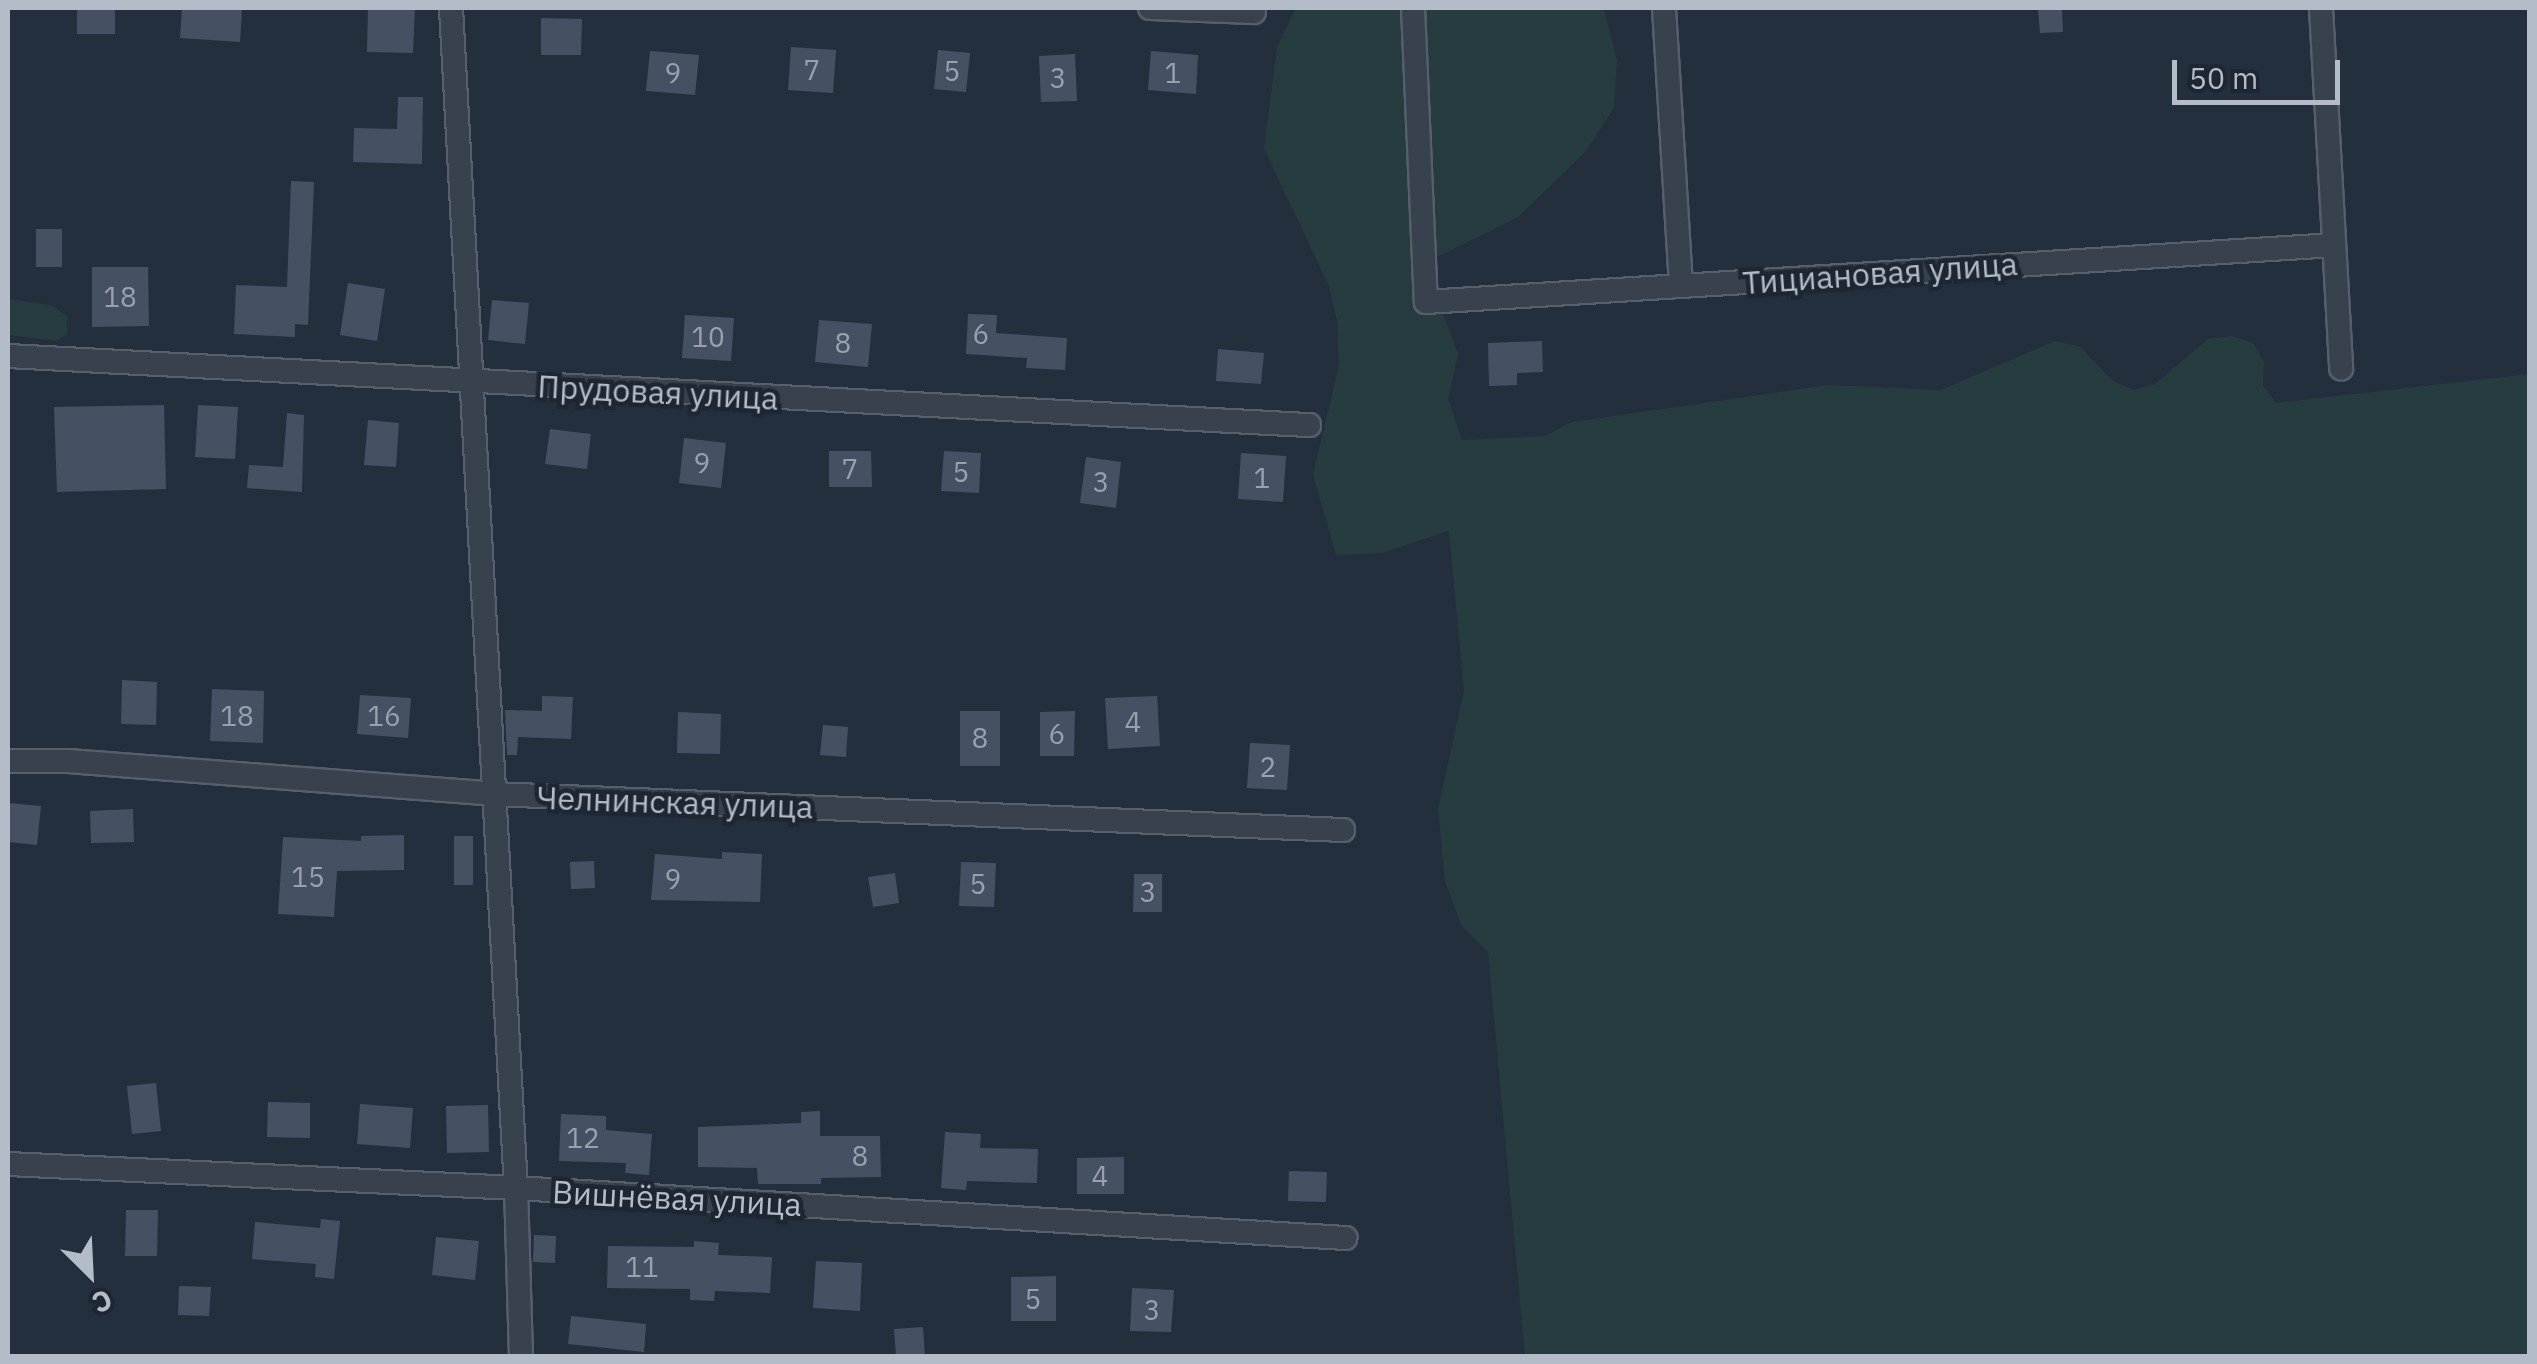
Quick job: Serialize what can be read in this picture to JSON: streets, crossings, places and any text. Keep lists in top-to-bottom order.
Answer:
{
  "streets": {
    "street": [
      "Тициановая улица",
      "Прудовая улица",
      "Челнинская улица",
      "Вишнёвая улица"
    ]
  },
  "house_numbers": [
    "7",
    "5",
    "9",
    "1",
    "3",
    "18",
    "6",
    "10",
    "8",
    "9",
    "7",
    "5",
    "1",
    "3",
    "18",
    "16",
    "4",
    "6",
    "8",
    "2",
    "15",
    "9",
    "5",
    "3",
    "12",
    "8",
    "4",
    "11",
    "5",
    "3"
  ],
  "scale_bar": "50 m",
  "north": "bottom right"
}
